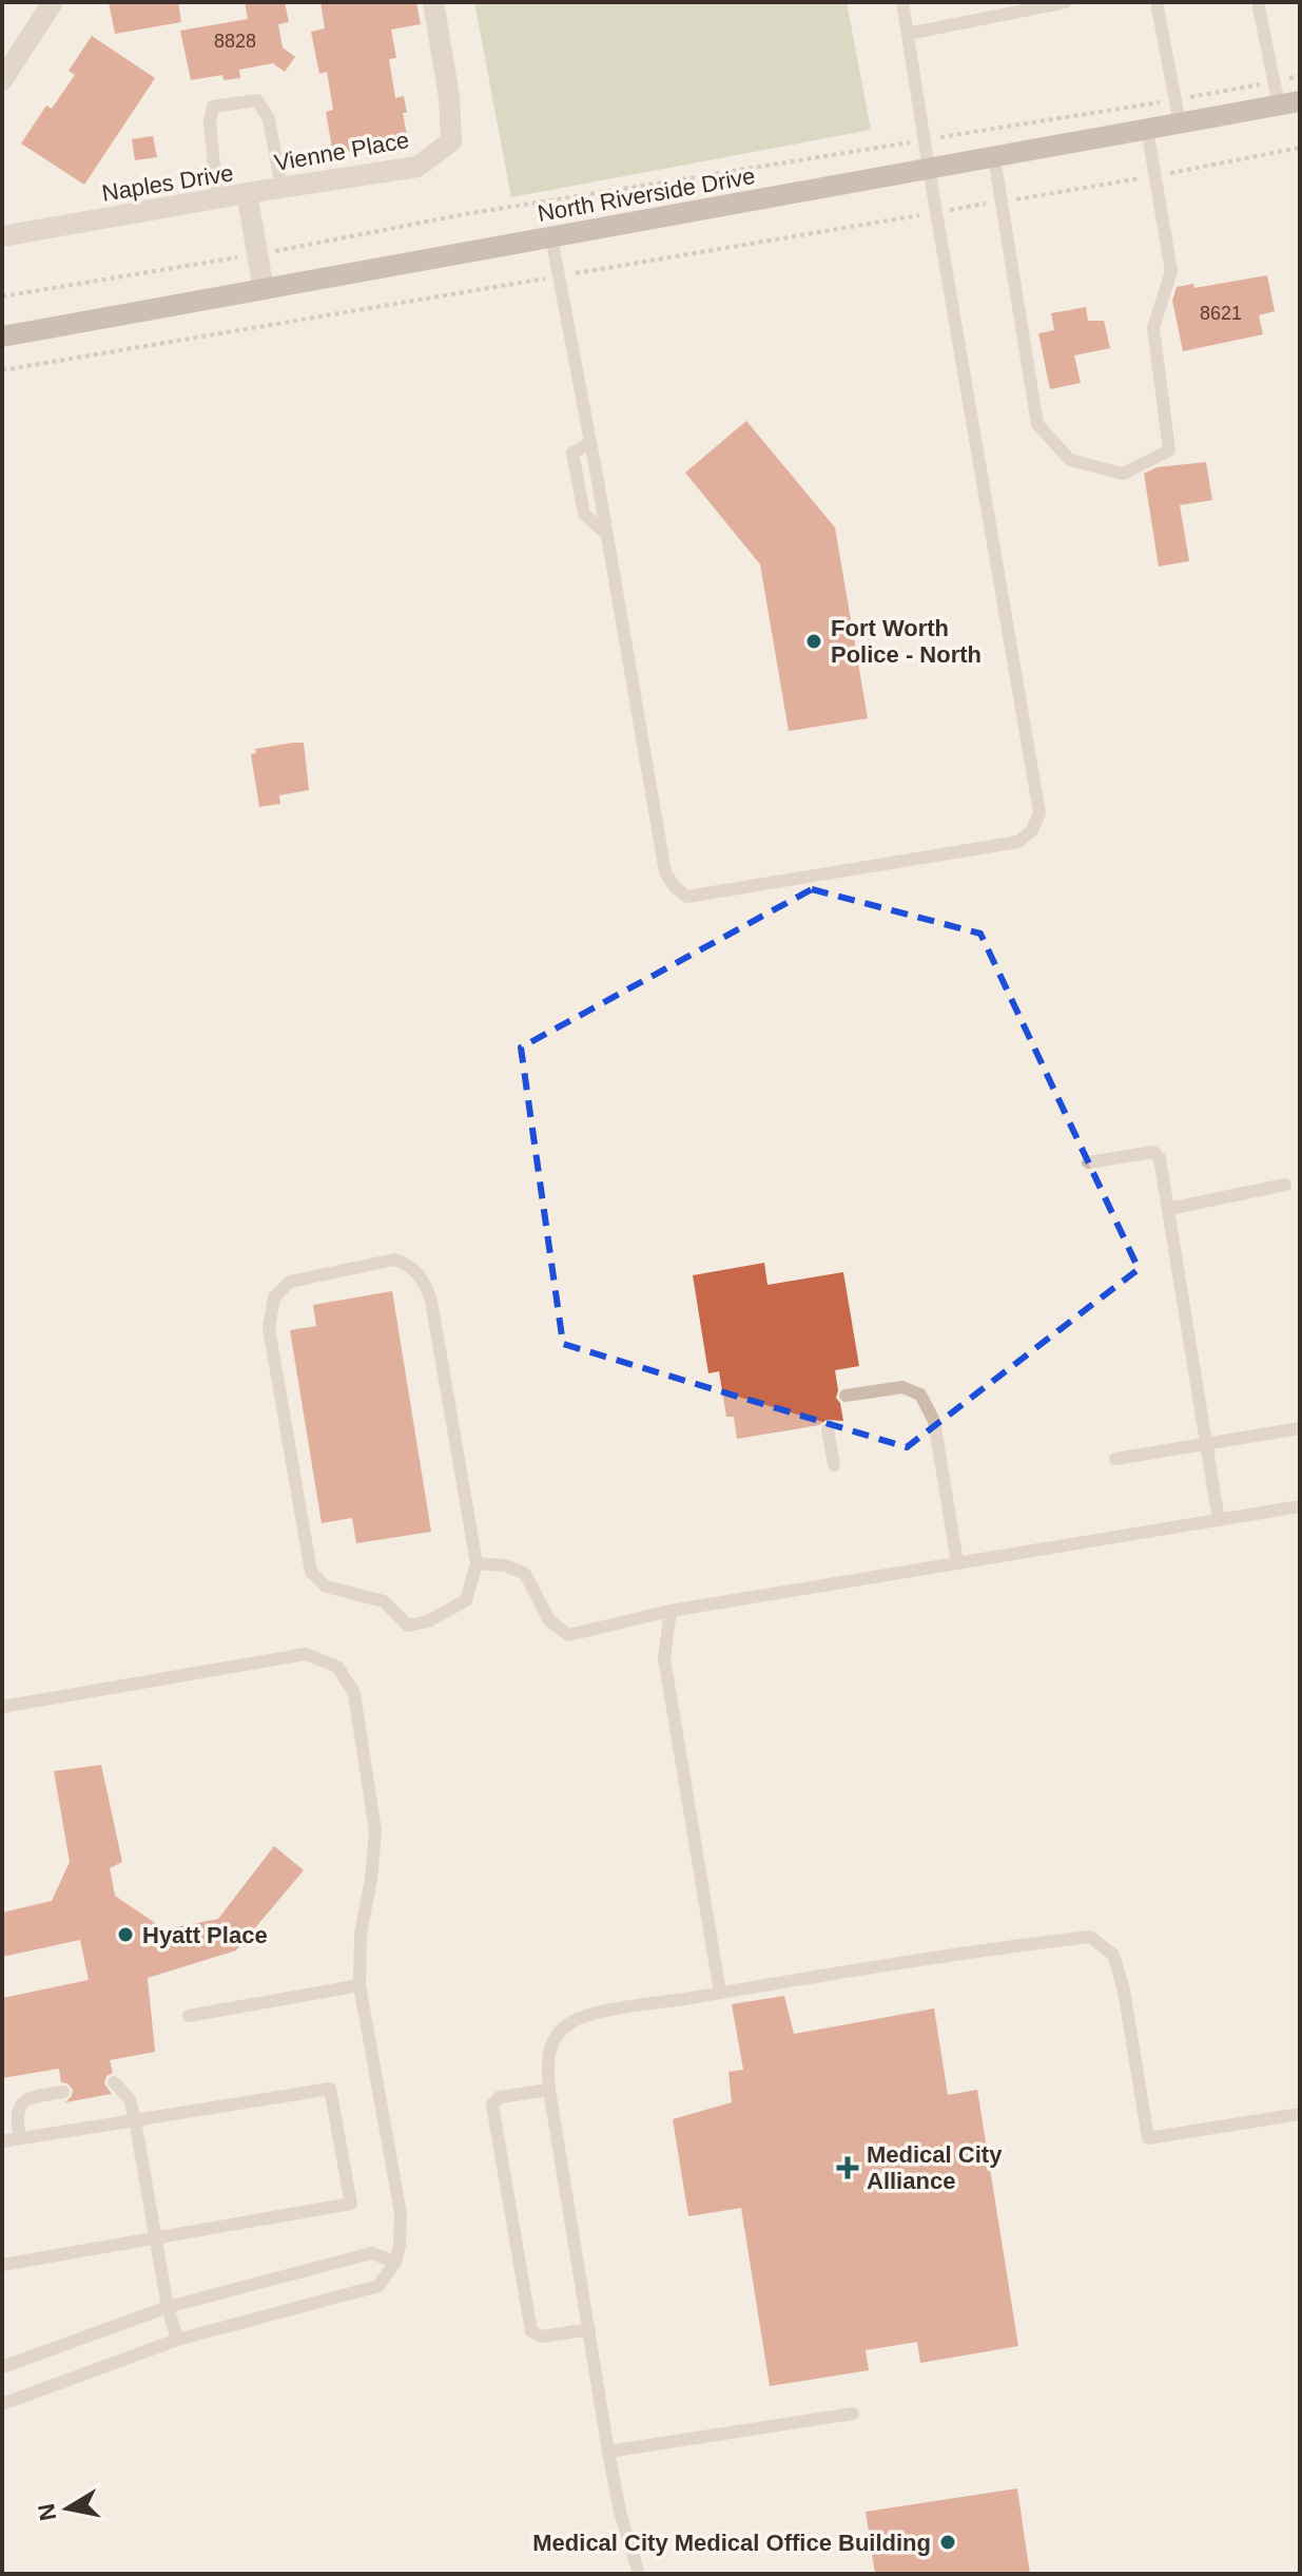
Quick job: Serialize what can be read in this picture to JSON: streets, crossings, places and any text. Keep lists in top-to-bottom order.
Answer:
{
  "streets": {
    "main road": ["North Riverside Drive"],
    "street": ["Vienne Place", "Naples Drive"]
  },
  "crossings": [
    ["Vienne Place", "Naples Drive"],
    ["Naples Drive", "North Riverside Drive"]
  ],
  "places": {
    "other": ["Fort Worth Police - North", "Hyatt Place", "Medical City Medical Office Building"],
    "health": ["Medical City Alliance"]
  },
  "house_numbers": ["8828", "8621"],
  "north": "left"
}
